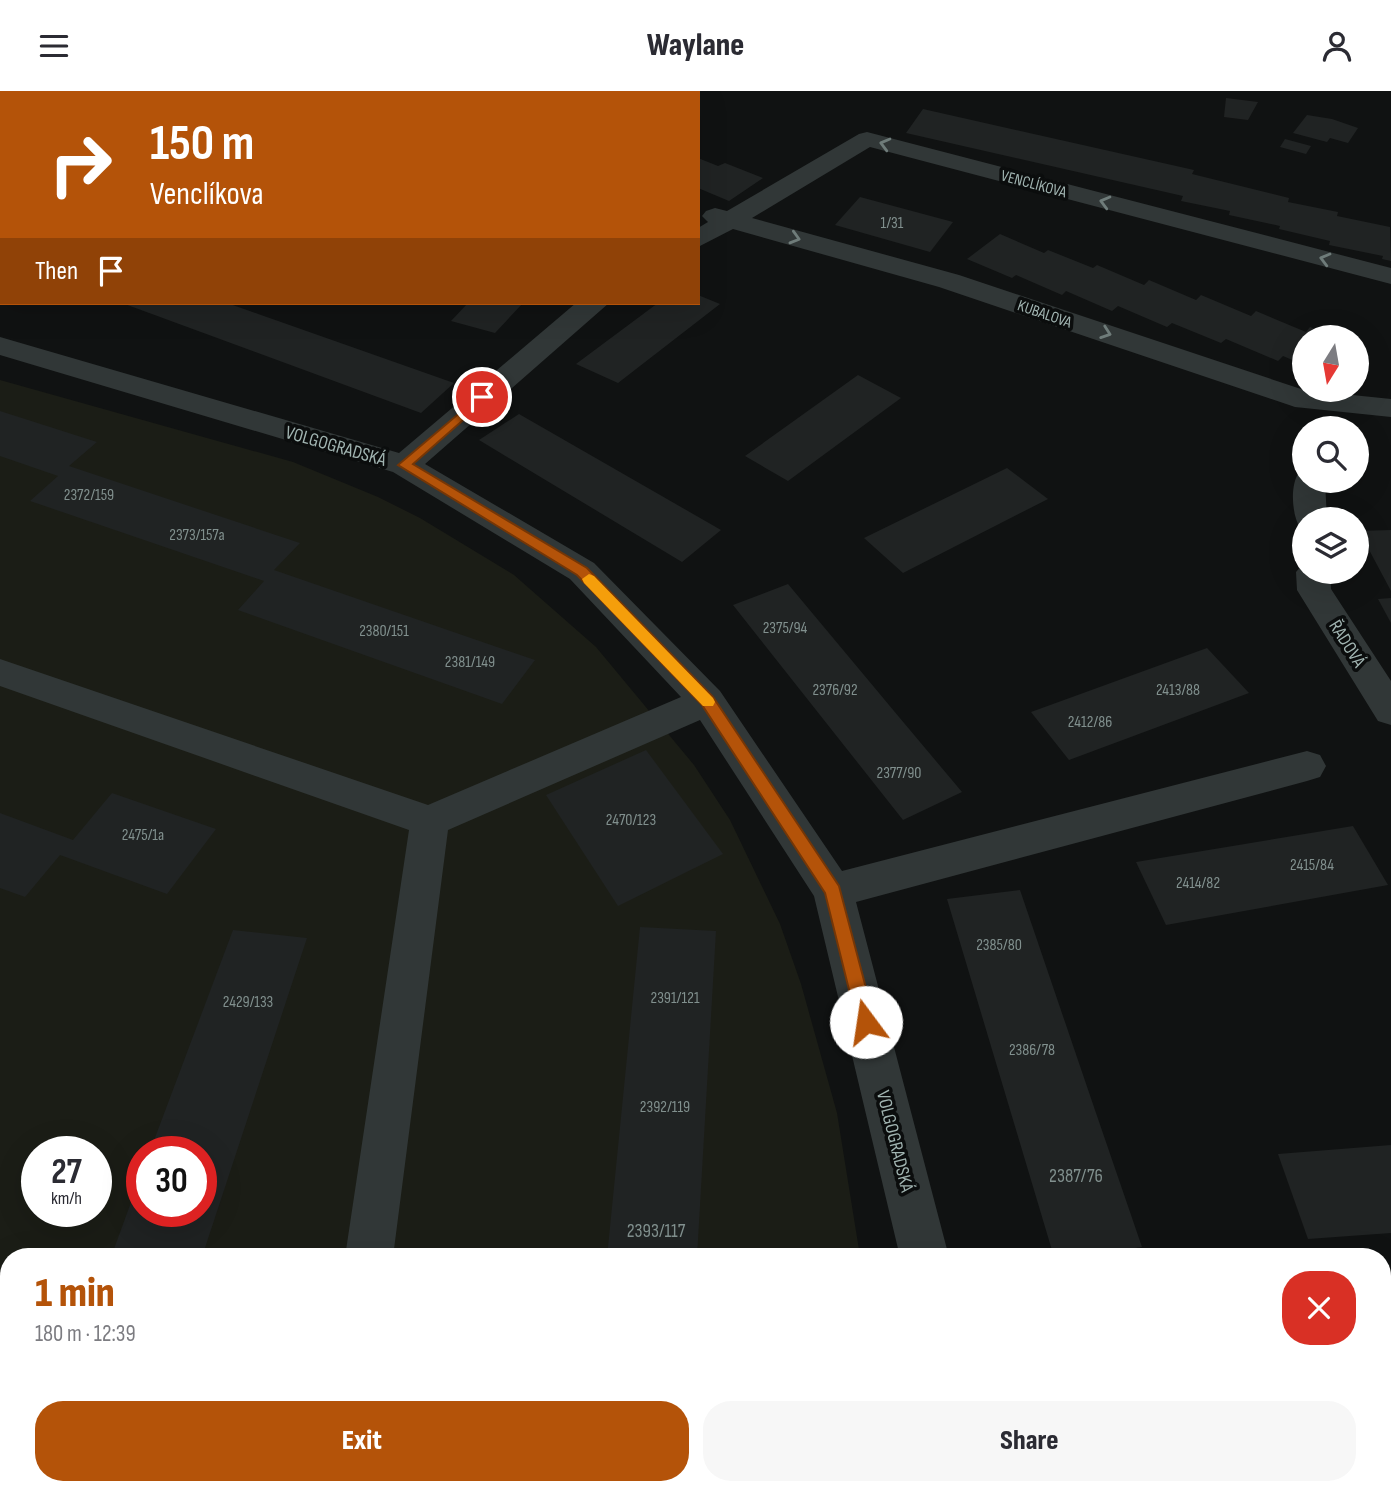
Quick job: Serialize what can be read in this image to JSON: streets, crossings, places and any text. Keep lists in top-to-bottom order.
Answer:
{
  "streets": {
    "street": [
      "VENCLÍKOVA",
      "KUBALOVA",
      "VOLGOGRADSKÁ",
      "ŘADOVÁ"
    ]
  },
  "crossings": [
    ["VENCLÍKOVA", "KUBALOVA"]
  ],
  "one_way": ["VENCLÍKOVA", "KUBALOVA"],
  "house_numbers": [
    "1/31",
    "2372/159",
    "2373/157a",
    "2375/94",
    "2380/151",
    "2381/149",
    "2376/92",
    "2413/88",
    "2412/86",
    "2377/90",
    "2470/123",
    "2475/1a",
    "2415/84",
    "2414/82",
    "2385/80",
    "2391/121",
    "2429/133",
    "2386/78",
    "2392/119",
    "2387/76",
    "2393/117"
  ],
  "north": "bottom",
  "page": {
    "header": "Waylane",
    "turn": ["150 m", "Venclíkova"],
    "then": "Then",
    "speed": "27 km/h",
    "limit": "30",
    "heading": ["1 min", "180 m · 12:39"],
    "buttons": ["Exit", "Share"]
  }
}
